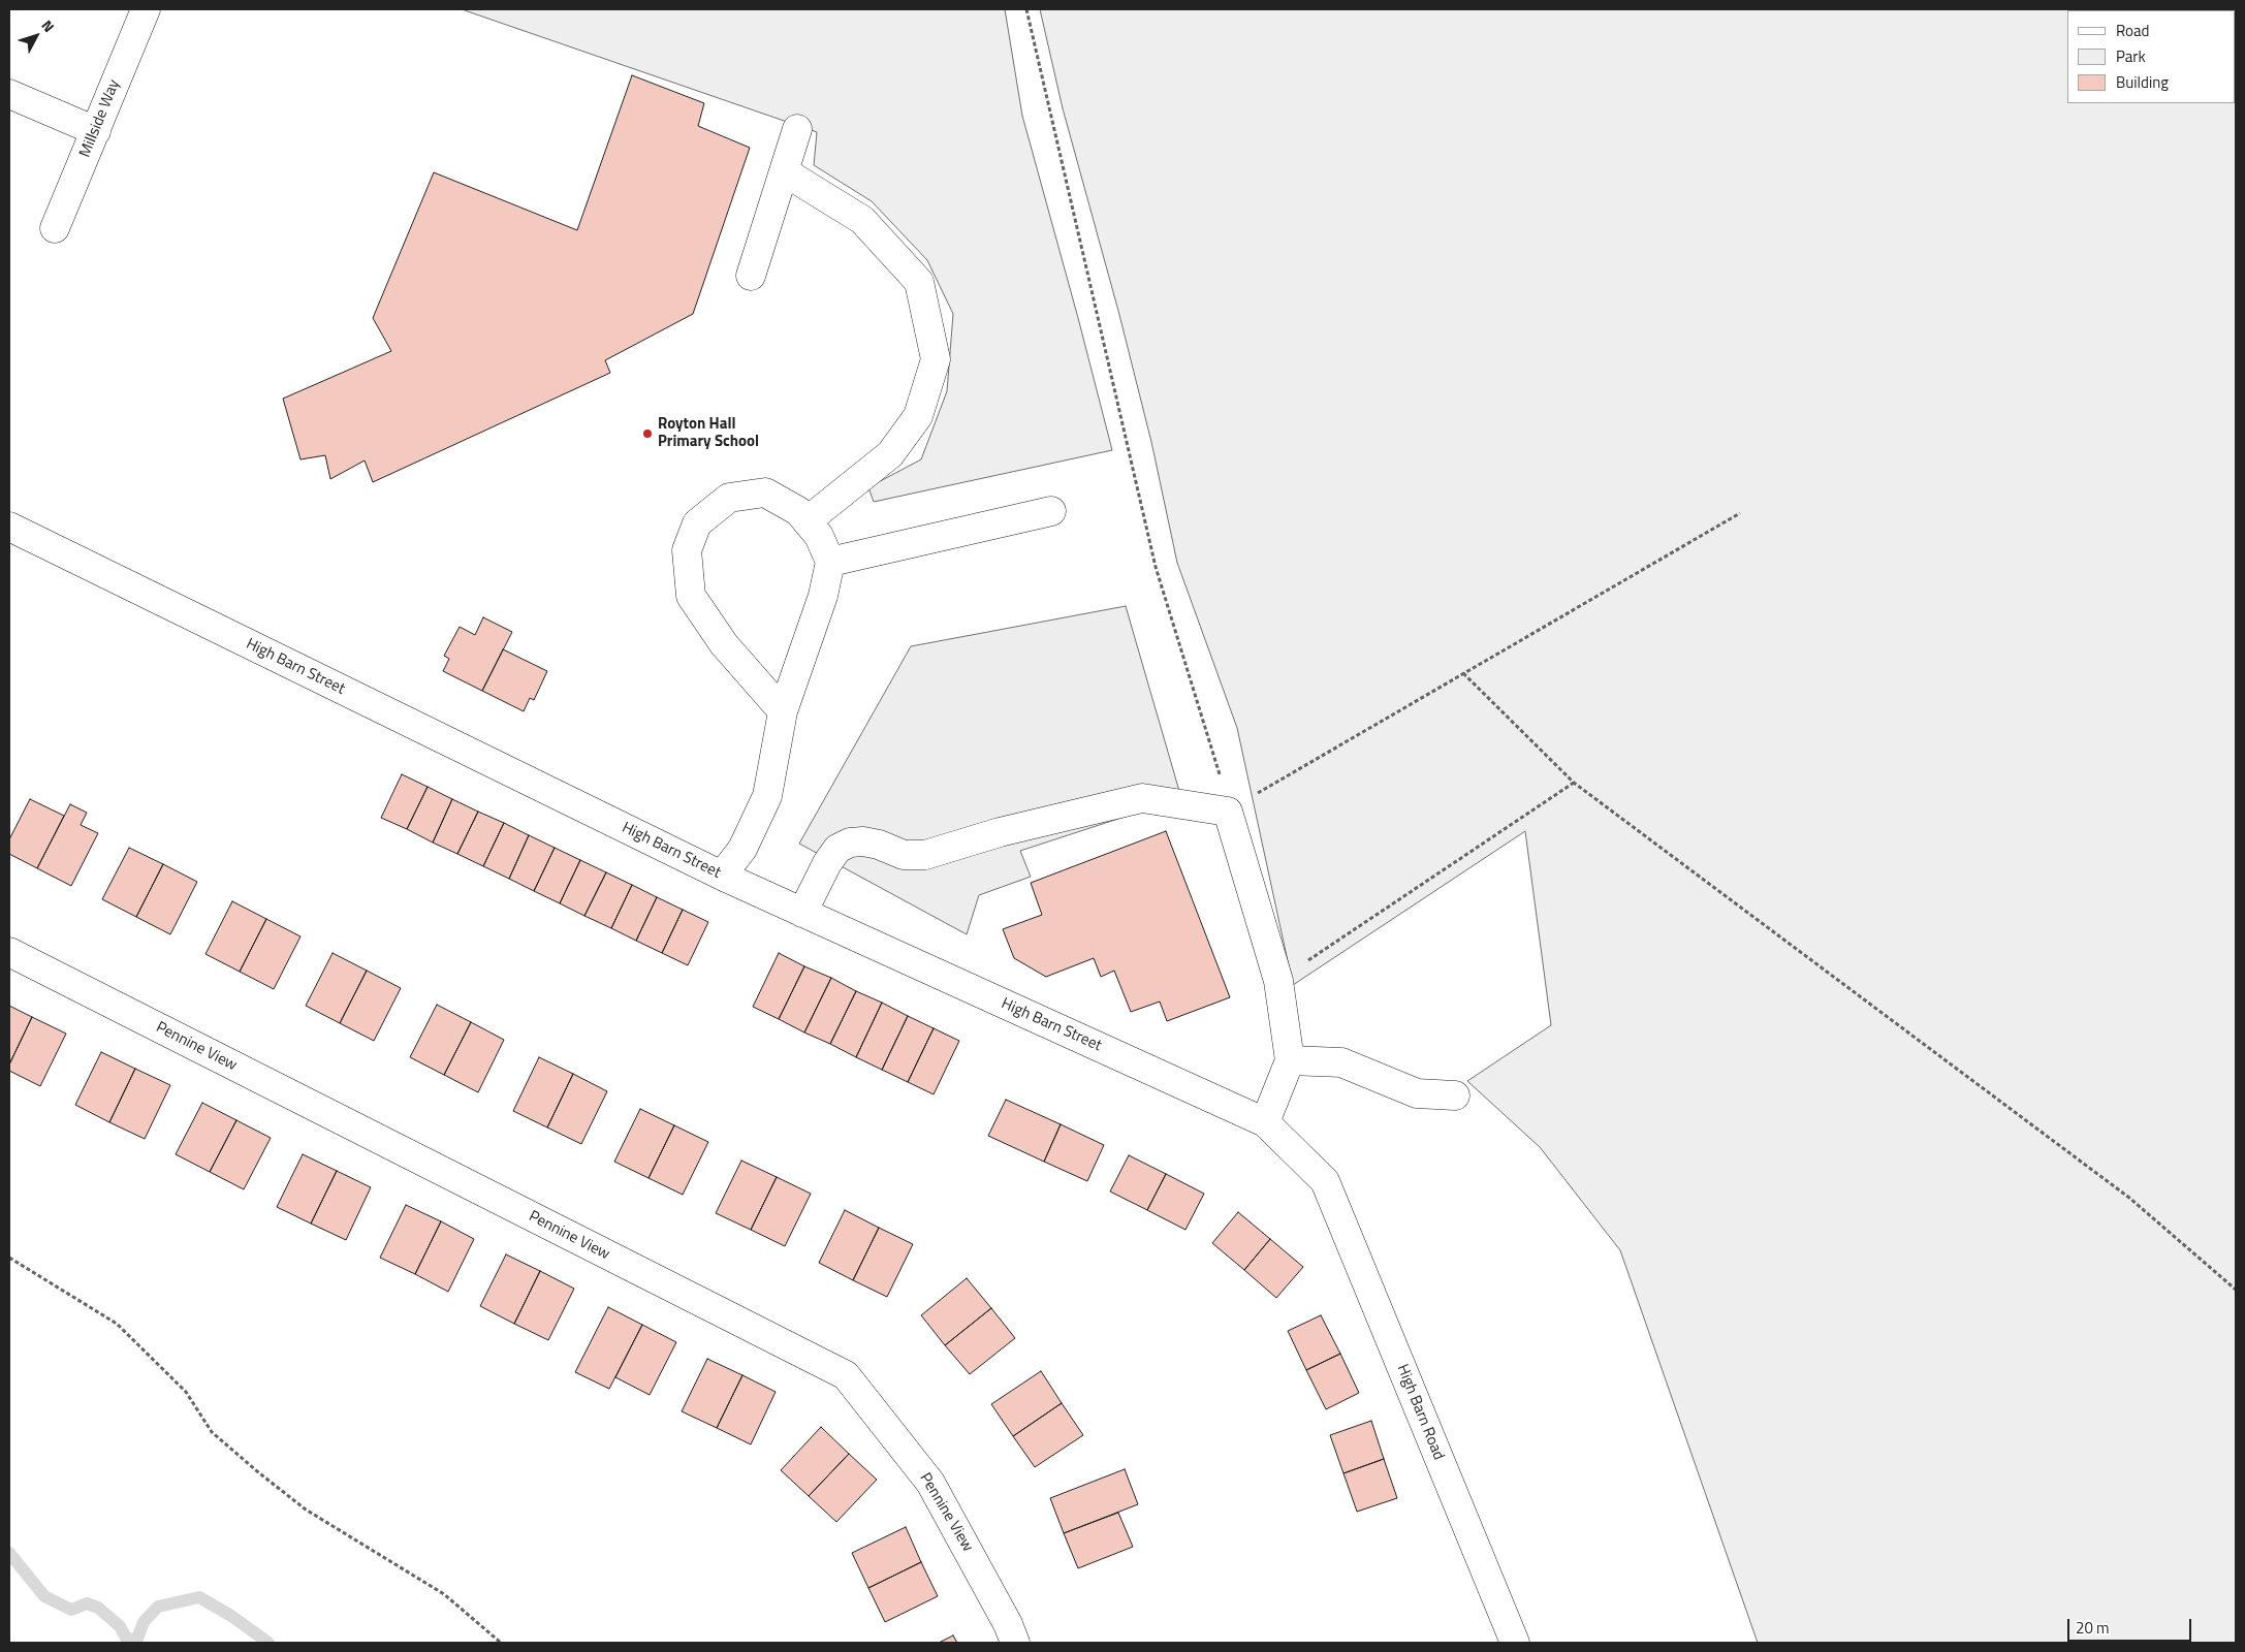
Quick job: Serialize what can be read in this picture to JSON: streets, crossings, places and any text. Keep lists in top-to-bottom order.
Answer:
{
  "streets": {
    "street": [
      "Millside Way",
      "High Barn Street",
      "Pennine View",
      "High Barn Road"
    ]
  },
  "crossings": [
    ["High Barn Street", "High Barn Road"]
  ],
  "places": ["Royton Hall Primary School"],
  "legend": ["Road", "Park", "Building"],
  "scale_bar": "20 m",
  "north": "top right"
}
